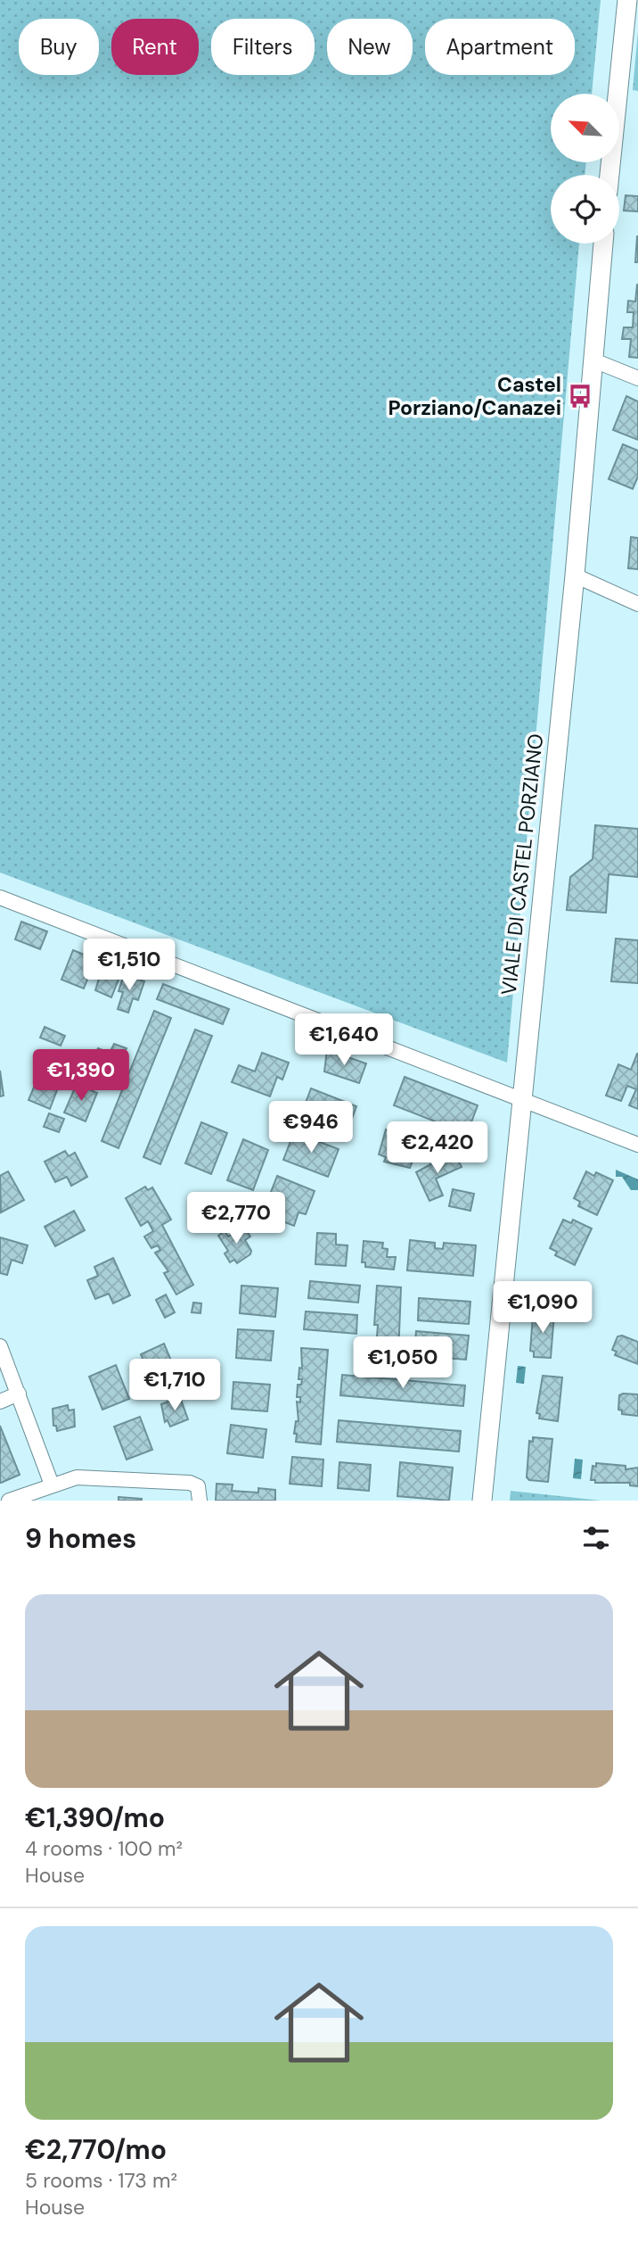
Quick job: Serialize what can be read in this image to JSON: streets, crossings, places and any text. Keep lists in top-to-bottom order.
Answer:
{
  "streets": {
    "street": ["VIALE DI CASTEL PORZIANO"]
  },
  "places": {
    "bus stop": ["Castel Porziano/Canazei"]
  },
  "north": "top left",
  "page": {
    "chip": [
      "Buy",
      "Rent",
      "Filters",
      "New",
      "Apartment"
    ],
    "price": [
      "€1,510",
      "€1,640",
      "€1,390",
      "€946",
      "€2,420",
      "€2,770",
      "€1,090",
      "€1,050",
      "€1,710"
    ],
    "heading": "9 homes",
    "list": [
      {
        "name": "€1,390/mo",
        "note": "4 rooms · 100 m² · House"
      },
      {
        "name": "€2,770/mo",
        "note": "5 rooms · 173 m² · House"
      }
    ]
  }
}
